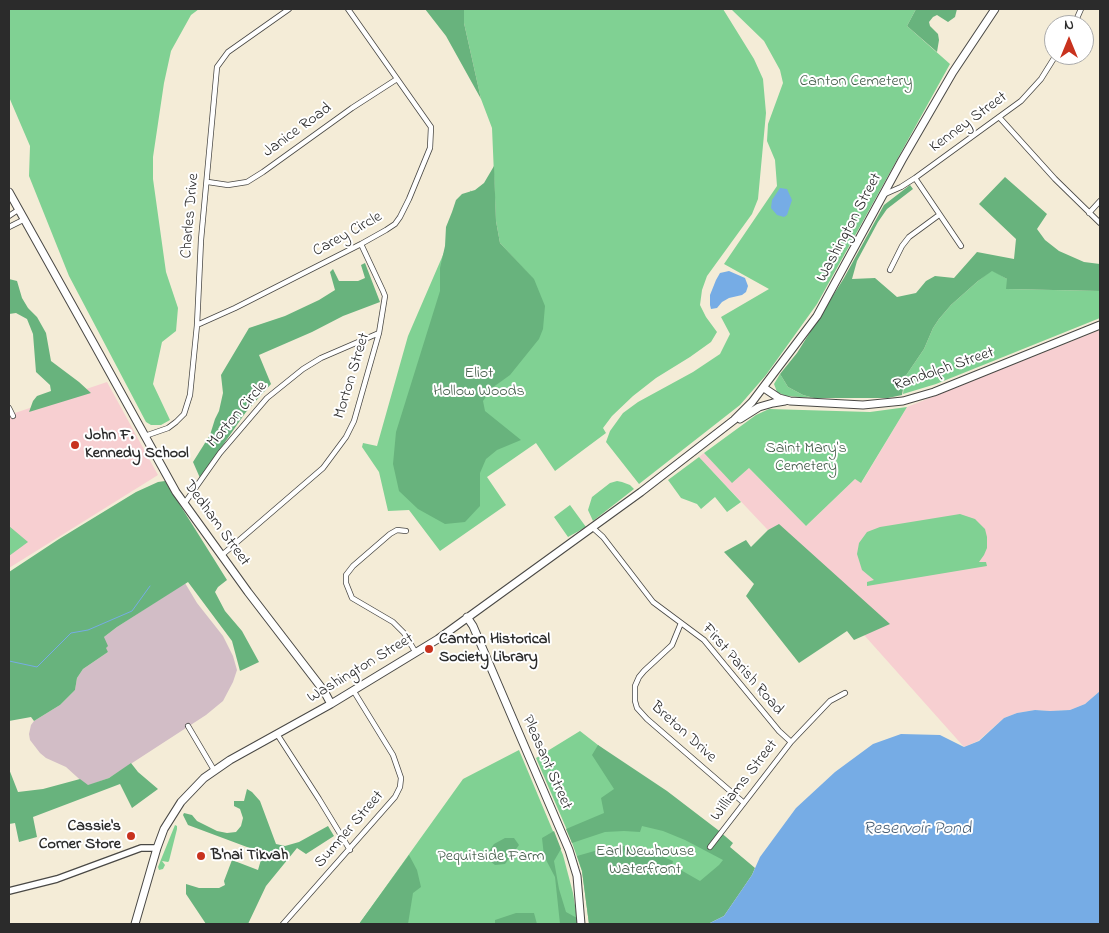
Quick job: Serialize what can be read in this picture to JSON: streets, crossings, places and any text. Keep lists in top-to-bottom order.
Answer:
{
  "streets": {
    "main road": [
      "Washington Street",
      "Randolph Street",
      "Dedham Street",
      "Pleasant Street"
    ],
    "street": [
      "Kenney Street",
      "Janice Road",
      "Charles Drive",
      "Carey Circle",
      "Morton Street",
      "Morton Circle",
      "First Parish Road",
      "Breton Drive",
      "Williams Street",
      "Sumner Street"
    ]
  },
  "crossings": [
    ["Kenney Street", "Washington Street"],
    ["Janice Road", "Charles Drive"],
    ["Janice Road", "Carey Circle"],
    ["Charles Drive", "Carey Circle"],
    ["Charles Drive", "Dedham Street"],
    ["Washington Street", "Randolph Street"],
    ["Washington Street", "Dedham Street"],
    ["Washington Street", "First Parish Road"],
    ["Washington Street", "Pleasant Street"],
    ["Washington Street", "Sumner Street"],
    ["Carey Circle", "Morton Street"],
    ["Morton Street", "Morton Circle"],
    ["Morton Street", "Dedham Street"],
    ["Morton Circle", "Dedham Street"],
    ["First Parish Road", "Breton Drive"],
    ["First Parish Road", "Williams Street"],
    ["Breton Drive", "Williams Street"]
  ],
  "water": ["Reservoir Pond"],
  "parks": [
    "Canton Cemetery",
    "Eliot Hollow Woods",
    "Saint Mary's Cemetery",
    "Earl Newhouse Waterfront",
    "Pequitside Farm"
  ],
  "places": [
    "John F. Kennedy School",
    "Canton Historical Society Library",
    "Cassie's Corner Store",
    "B'nai Tikvah"
  ],
  "north": "top"
}
